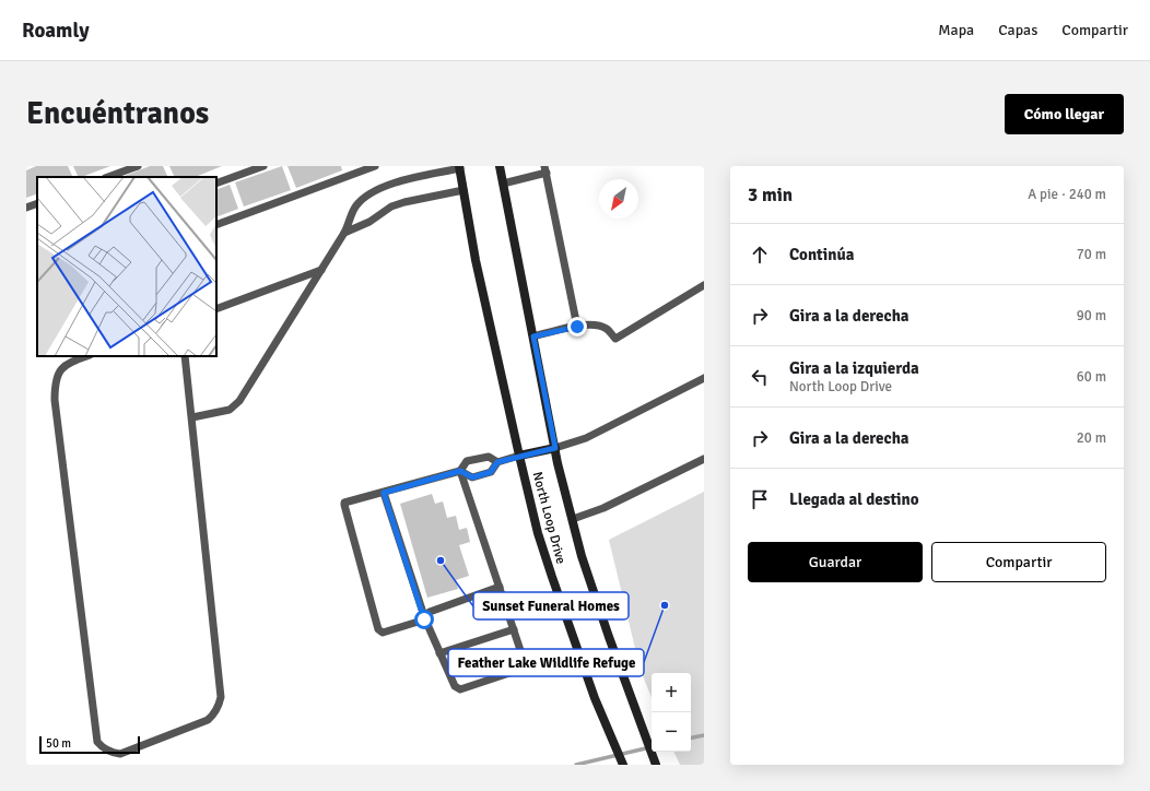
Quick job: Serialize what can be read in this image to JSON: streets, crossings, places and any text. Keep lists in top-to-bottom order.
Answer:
{
  "streets": {
    "main road": ["North Loop Drive"]
  },
  "places": ["Sunset Funeral Homes", "Feather Lake Wildlife Refuge"],
  "scale_bar": "50 m",
  "north": "bottom left",
  "page": {
    "header": "Roamly",
    "nav": ["Mapa", "Capas", "Compartir"],
    "buttons": [
      "Cómo llegar",
      ["Guardar", "Compartir"]
    ],
    "title": "Encuéntranos",
    "heading": ["3 min", "A pie · 240 m"],
    "list": [
      ["Continúa", "70 m"],
      ["Gira a la derecha", "90 m"],
      ["Gira a la izquierda", "North Loop Drive", "60 m"],
      ["Gira a la derecha", "20 m"],
      "Llegada al destino"
    ],
    "map_buttons": ["+", "−"],
    "scale": "50 m"
  }
}
